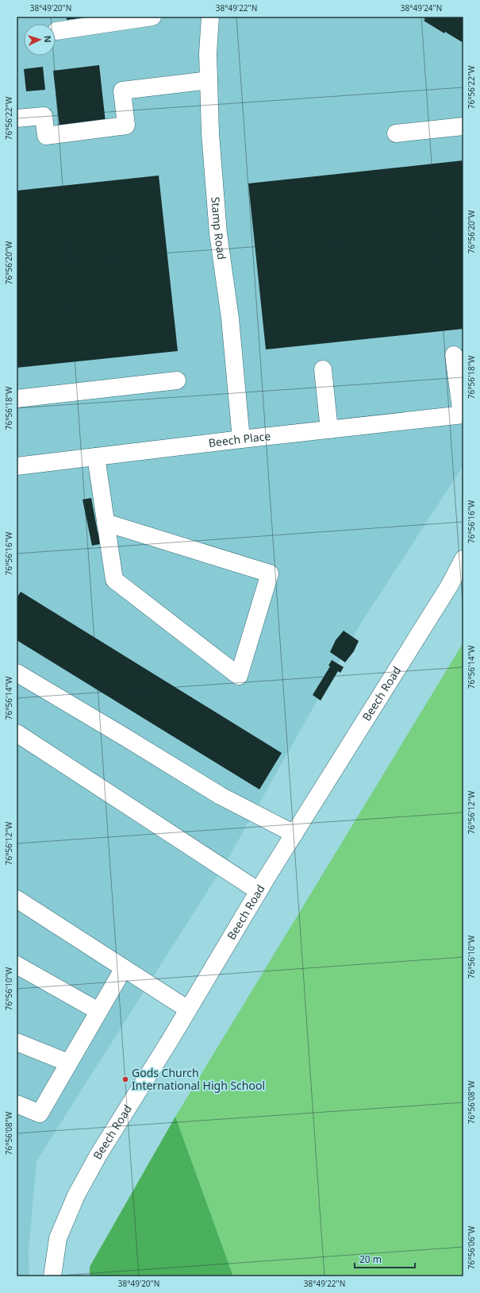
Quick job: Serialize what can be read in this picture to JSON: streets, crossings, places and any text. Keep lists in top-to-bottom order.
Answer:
{
  "streets": {
    "street": ["Stamp Road", "Beech Place", "Beech Road"]
  },
  "crossings": [
    ["Stamp Road", "Beech Place"]
  ],
  "places": ["Gods Church International High School"],
  "scale_bar": "20 m",
  "north": "right",
  "coordinates": [
    "38°49'20\"N",
    "38°49'22\"N",
    "38°49'24\"N",
    "76°56'22\"W",
    "76°56'20\"W",
    "76°56'18\"W",
    "76°56'16\"W",
    "76°56'14\"W",
    "76°56'12\"W",
    "76°56'10\"W",
    "76°56'08\"W",
    "76°56'06\"W"
  ]
}
